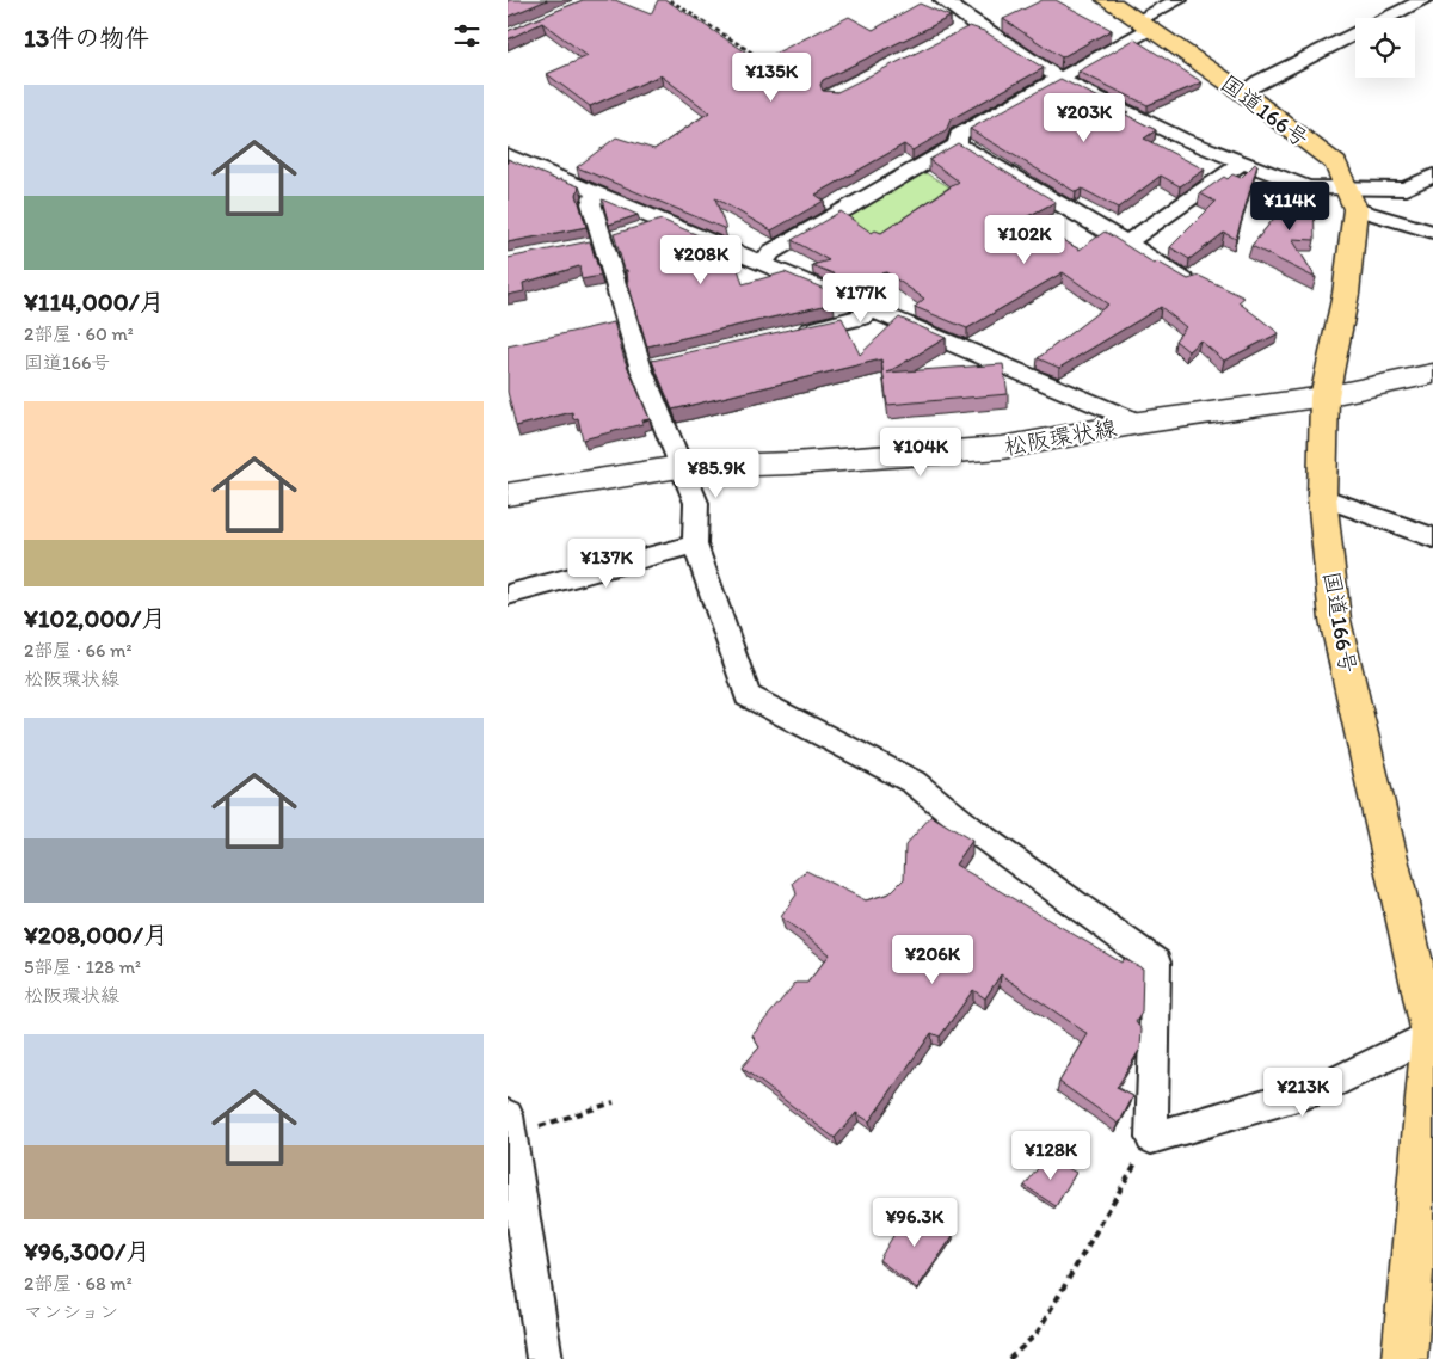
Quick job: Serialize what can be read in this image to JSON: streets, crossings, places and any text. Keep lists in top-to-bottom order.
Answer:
{
  "streets": {
    "highway": ["国道166号"],
    "main road": ["松阪環状線"]
  },
  "crossings": [
    ["国道166号", "松阪環状線"]
  ],
  "page": {
    "heading": "13件の物件",
    "price": [
      "¥135K",
      "¥203K",
      "¥114K",
      "¥102K",
      "¥208K",
      "¥177K",
      "¥104K",
      "¥85.9K",
      "¥137K",
      "¥206K",
      "¥213K",
      "¥128K",
      "¥96.3K"
    ],
    "list": [
      {
        "name": "¥114,000/月",
        "note": "2部屋 · 60 m² · 国道166号"
      },
      {
        "name": "¥102,000/月",
        "note": "2部屋 · 66 m² · 松阪環状線"
      },
      {
        "name": "¥208,000/月",
        "note": "5部屋 · 128 m² · 松阪環状線"
      },
      {
        "name": "¥96,300/月",
        "note": "2部屋 · 68 m² · マンション"
      }
    ]
  }
}
